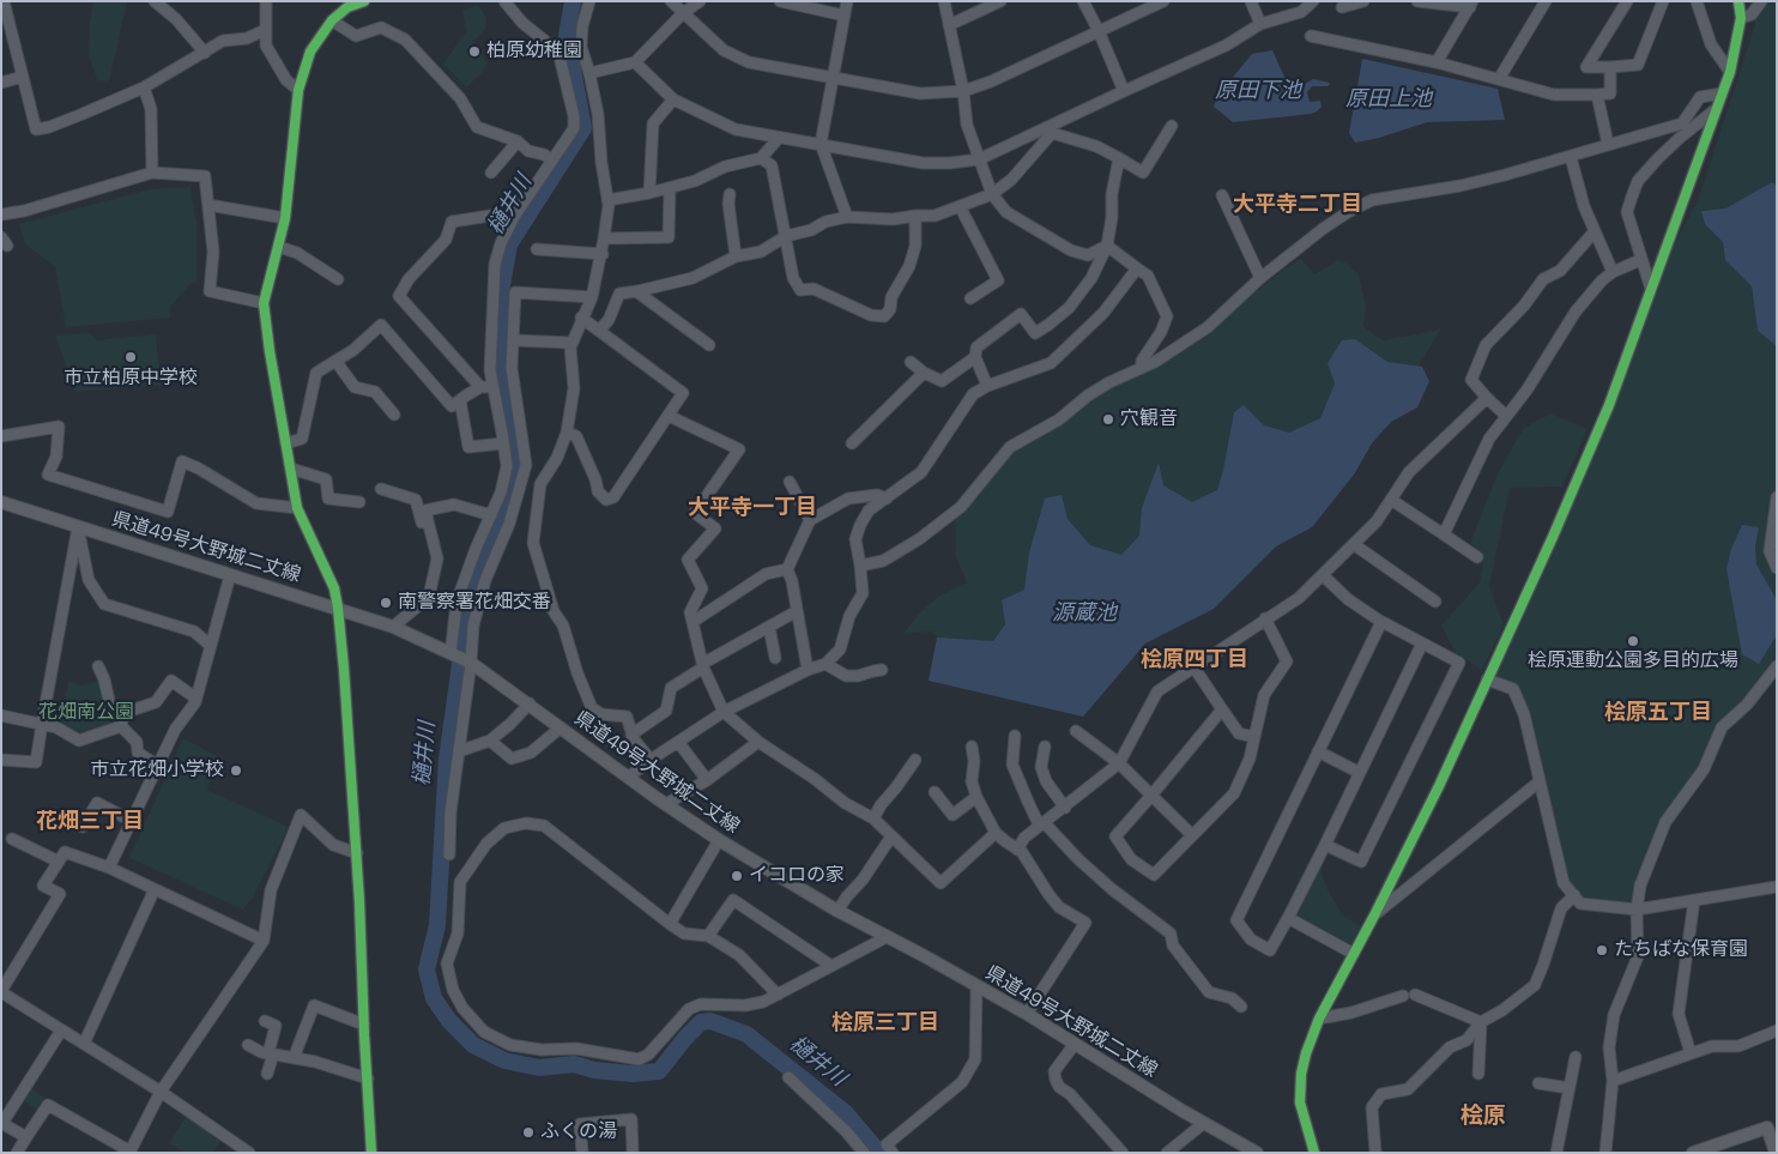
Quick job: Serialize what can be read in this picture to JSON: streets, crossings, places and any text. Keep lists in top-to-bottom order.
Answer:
{
  "streets": {
    "main road": ["県道49号大野城二丈線"]
  },
  "districts": [
    "大平寺二丁目",
    "大平寺一丁目",
    "桧原四丁目",
    "桧原五丁目",
    "花畑三丁目",
    "桧原三丁目",
    "桧原"
  ],
  "water": [
    "原田下池",
    "原田上池",
    "樋井川",
    "源蔵池"
  ],
  "parks": ["花畑南公園"],
  "places": [
    "柏原幼稚園",
    "市立柏原中学校",
    "穴観音",
    "南警察署花畑交番",
    "桧原運動公園多目的広場",
    "市立花畑小学校",
    "イコロの家",
    "たちばな保育園",
    "ふくの湯"
  ]
}
